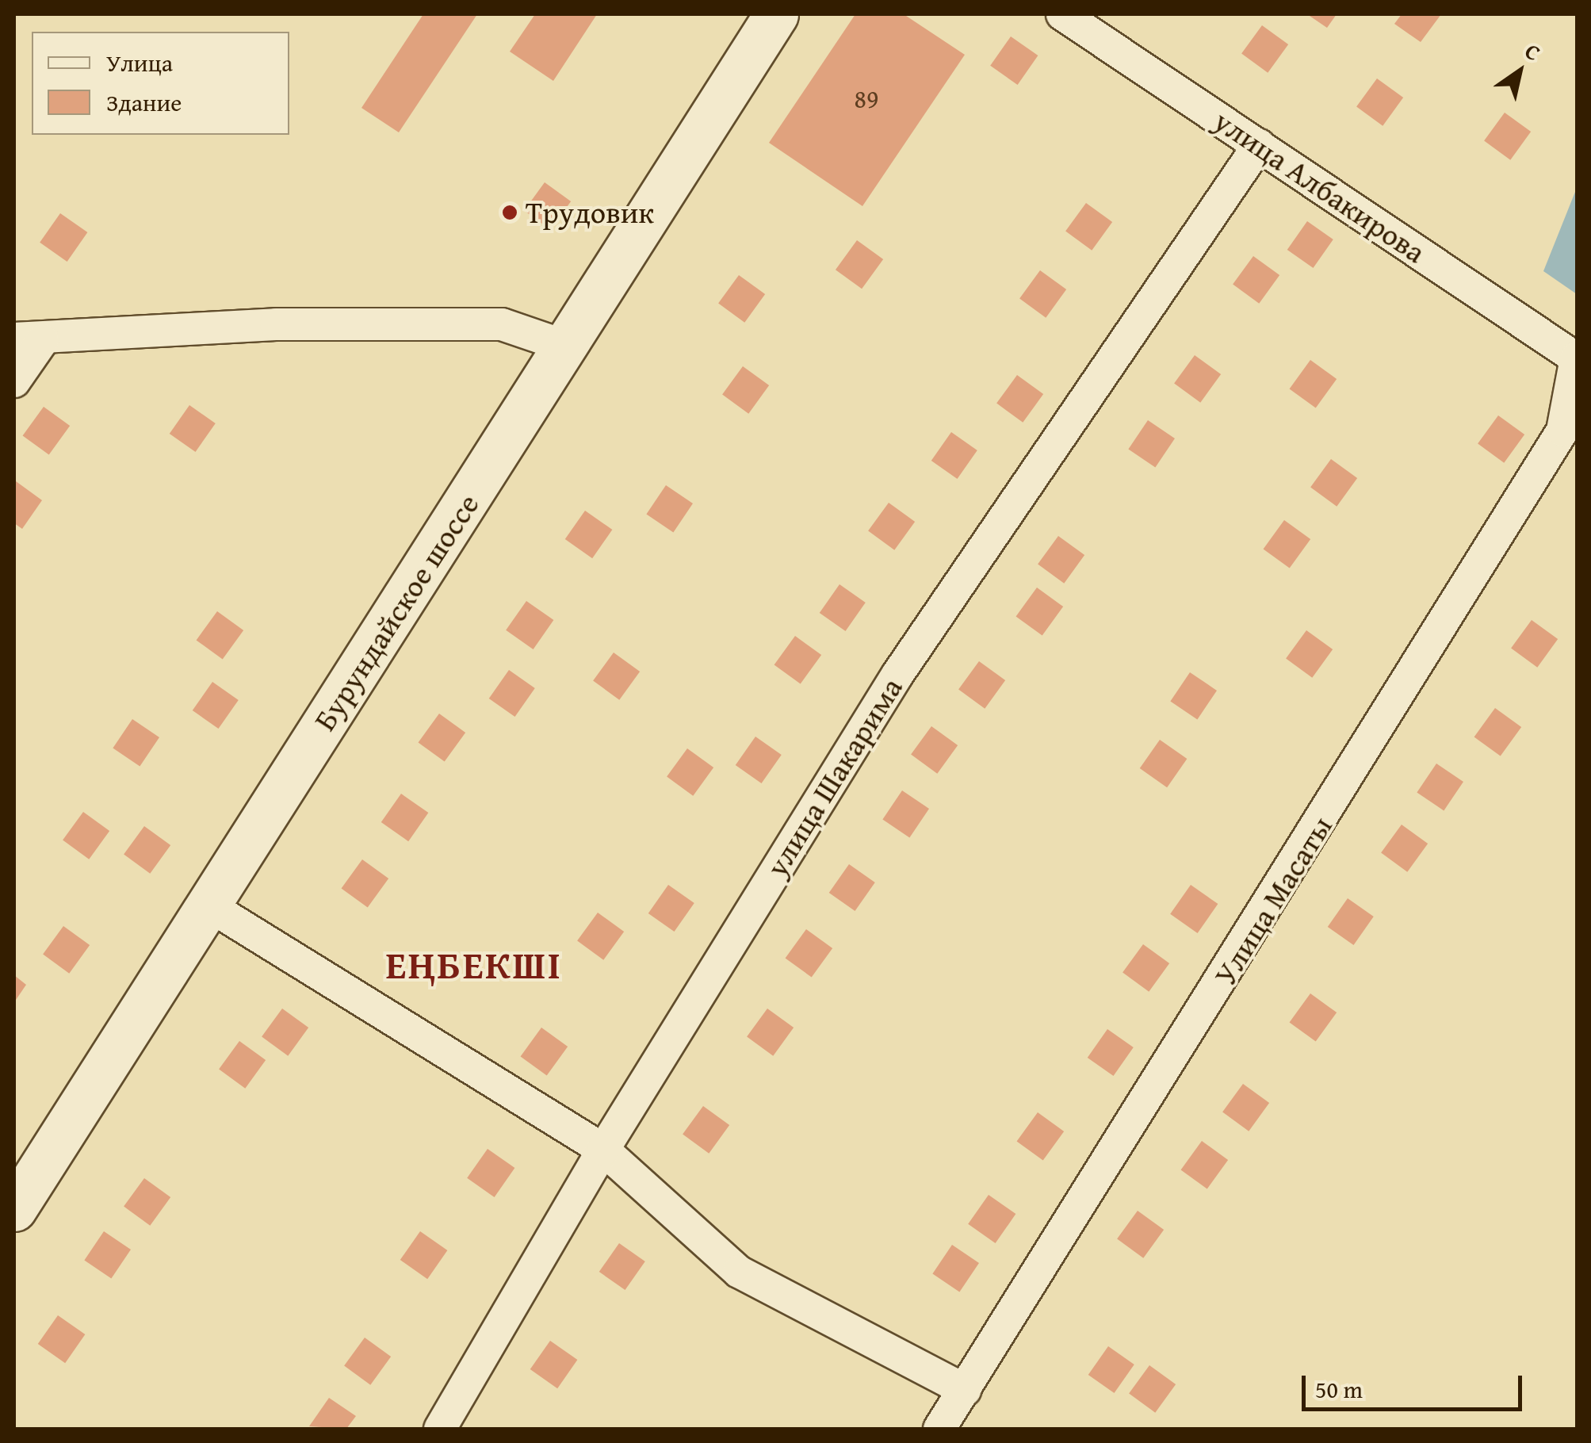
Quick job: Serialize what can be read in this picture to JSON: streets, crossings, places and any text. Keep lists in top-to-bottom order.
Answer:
{
  "streets": {
    "main road": ["Бурундайское шоссе"],
    "street": ["улица Албакирова", "улица Шакарима", "Улица Масаты"]
  },
  "crossings": [
    ["улица Албакирова", "улица Шакарима"],
    ["улица Албакирова", "Улица Масаты"]
  ],
  "districts": ["ЕҢБЕКШІ"],
  "places": ["Трудовик"],
  "house_numbers": ["89"],
  "legend": ["Улица", "Здание"],
  "scale_bar": "50 m",
  "north": "top right"
}
